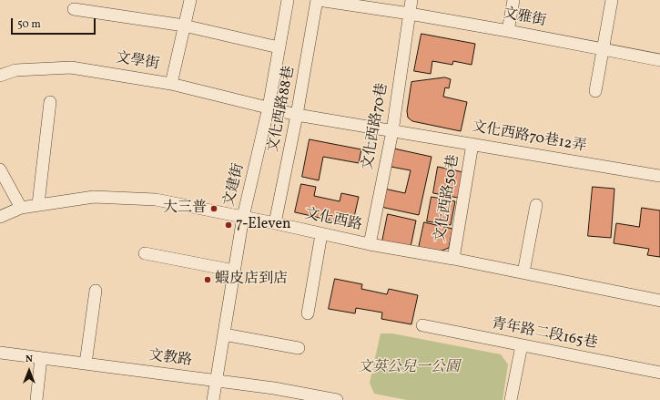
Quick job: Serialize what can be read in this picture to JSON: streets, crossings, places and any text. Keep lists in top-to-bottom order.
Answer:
{
  "streets": {
    "street": [
      "文雅街",
      "文學街",
      "文化西路88巷",
      "文化西路70巷",
      "文化西路70巷12弄",
      "文建街",
      "文化西路50巷",
      "文化西路",
      "青年路二段165巷",
      "文教路"
    ]
  },
  "crossings": [
    ["文雅街", "文化西路88巷"],
    ["文雅街", "文化西路70巷"],
    ["文學街", "文化西路88巷"],
    ["文學街", "文化西路70巷12弄"],
    ["文學街", "文建街"],
    ["文化西路88巷", "文化西路70巷12弄"],
    ["文化西路88巷", "文化西路"],
    ["文化西路70巷", "文化西路70巷12弄"],
    ["文化西路70巷", "文化西路"],
    ["文化西路70巷12弄", "文化西路50巷"],
    ["文建街", "文化西路"],
    ["文建街", "文教路"],
    ["文化西路50巷", "文化西路"]
  ],
  "parks": ["文英公兒一公園"],
  "places": ["大三普", "7-Eleven", "蝦皮店到店"],
  "scale_bar": "50 m",
  "north": "top"
}
